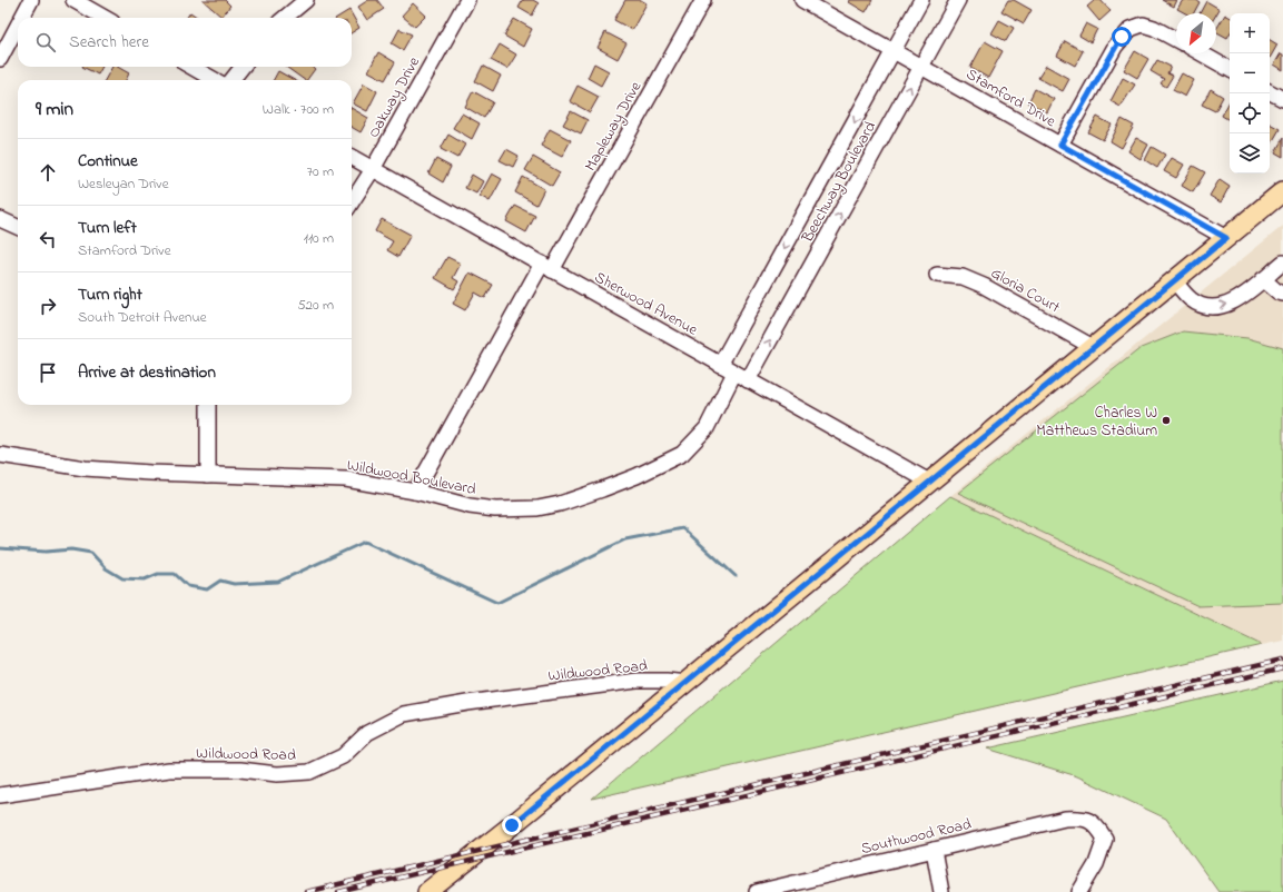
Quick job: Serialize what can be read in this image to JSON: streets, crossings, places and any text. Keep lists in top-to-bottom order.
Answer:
{
  "streets": {
    "street": [
      "Oakway Drive",
      "Stamford Drive",
      "Mapleway Drive",
      "Beechway Boulevard",
      "Gloria Court",
      "Sherwood Avenue",
      "Wildwood Boulevard",
      "Wildwood Road",
      "Southwood Road"
    ]
  },
  "crossings": [
    ["Oakway Drive", "Sherwood Avenue"],
    ["Stamford Drive", "Beechway Boulevard"],
    ["Mapleway Drive", "Sherwood Avenue"],
    ["Mapleway Drive", "Wildwood Boulevard"],
    ["Beechway Boulevard", "Sherwood Avenue"],
    ["Sherwood Avenue", "Wildwood Boulevard"]
  ],
  "places": ["Charles W Matthews Stadium"],
  "north": "bottom left",
  "page": {
    "map_buttons": ["+", "−"],
    "search": "Search here",
    "heading": ["9 min", "Walk · 700 m"],
    "list": [
      ["Continue", "Wesleyan Drive", "70 m"],
      ["Turn left", "Stamford Drive", "110 m"],
      ["Turn right", "South Detroit Avenue", "520 m"],
      "Arrive at destination"
    ]
  }
}
